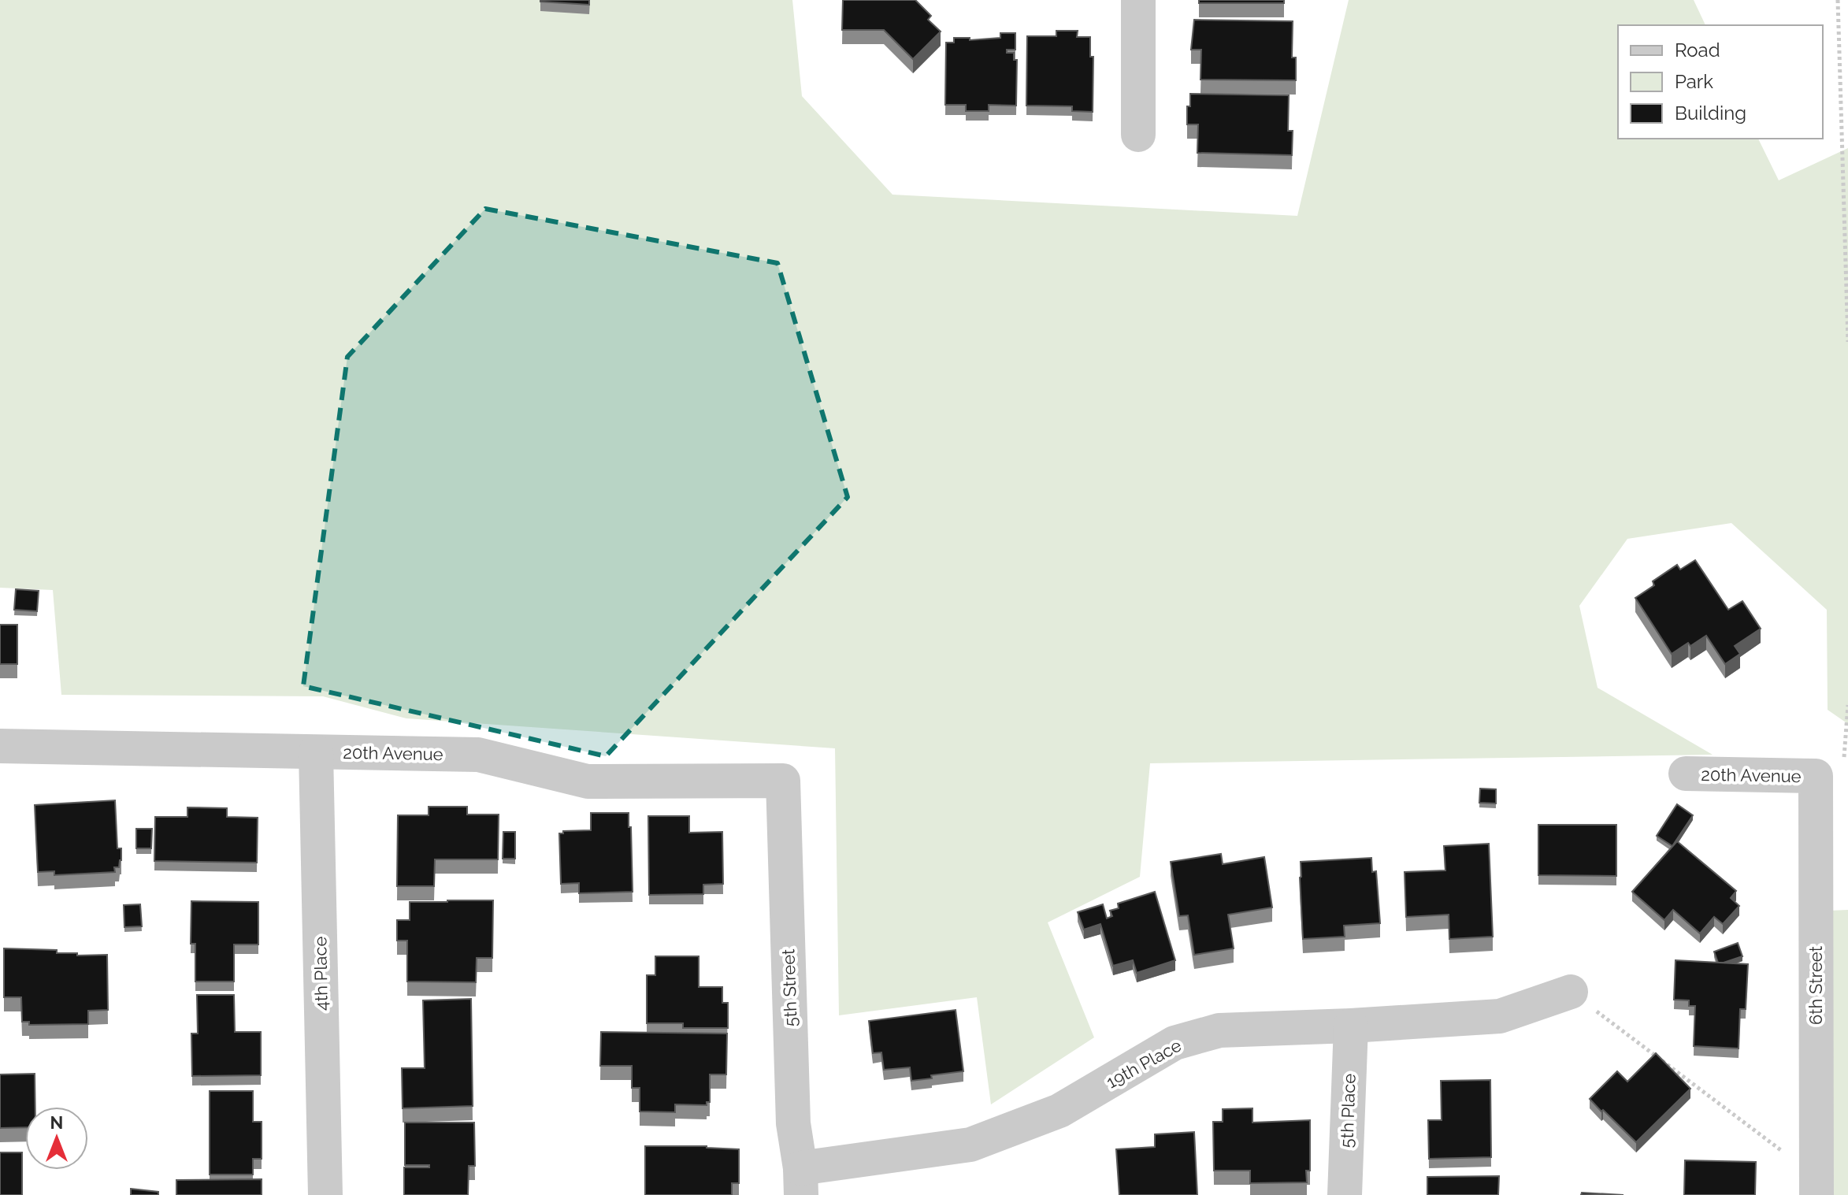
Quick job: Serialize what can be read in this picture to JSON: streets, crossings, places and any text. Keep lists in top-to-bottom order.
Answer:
{
  "streets": {
    "street": [
      "20th Avenue",
      "4th Place",
      "6th Street",
      "5th Street",
      "19th Place",
      "5th Place"
    ]
  },
  "crossings": [
    ["20th Avenue", "4th Place"],
    ["20th Avenue", "6th Street"],
    ["20th Avenue", "5th Street"],
    ["5th Street", "19th Place"],
    ["19th Place", "5th Place"]
  ],
  "legend": ["Road", "Park", "Building"],
  "north": "top"
}
